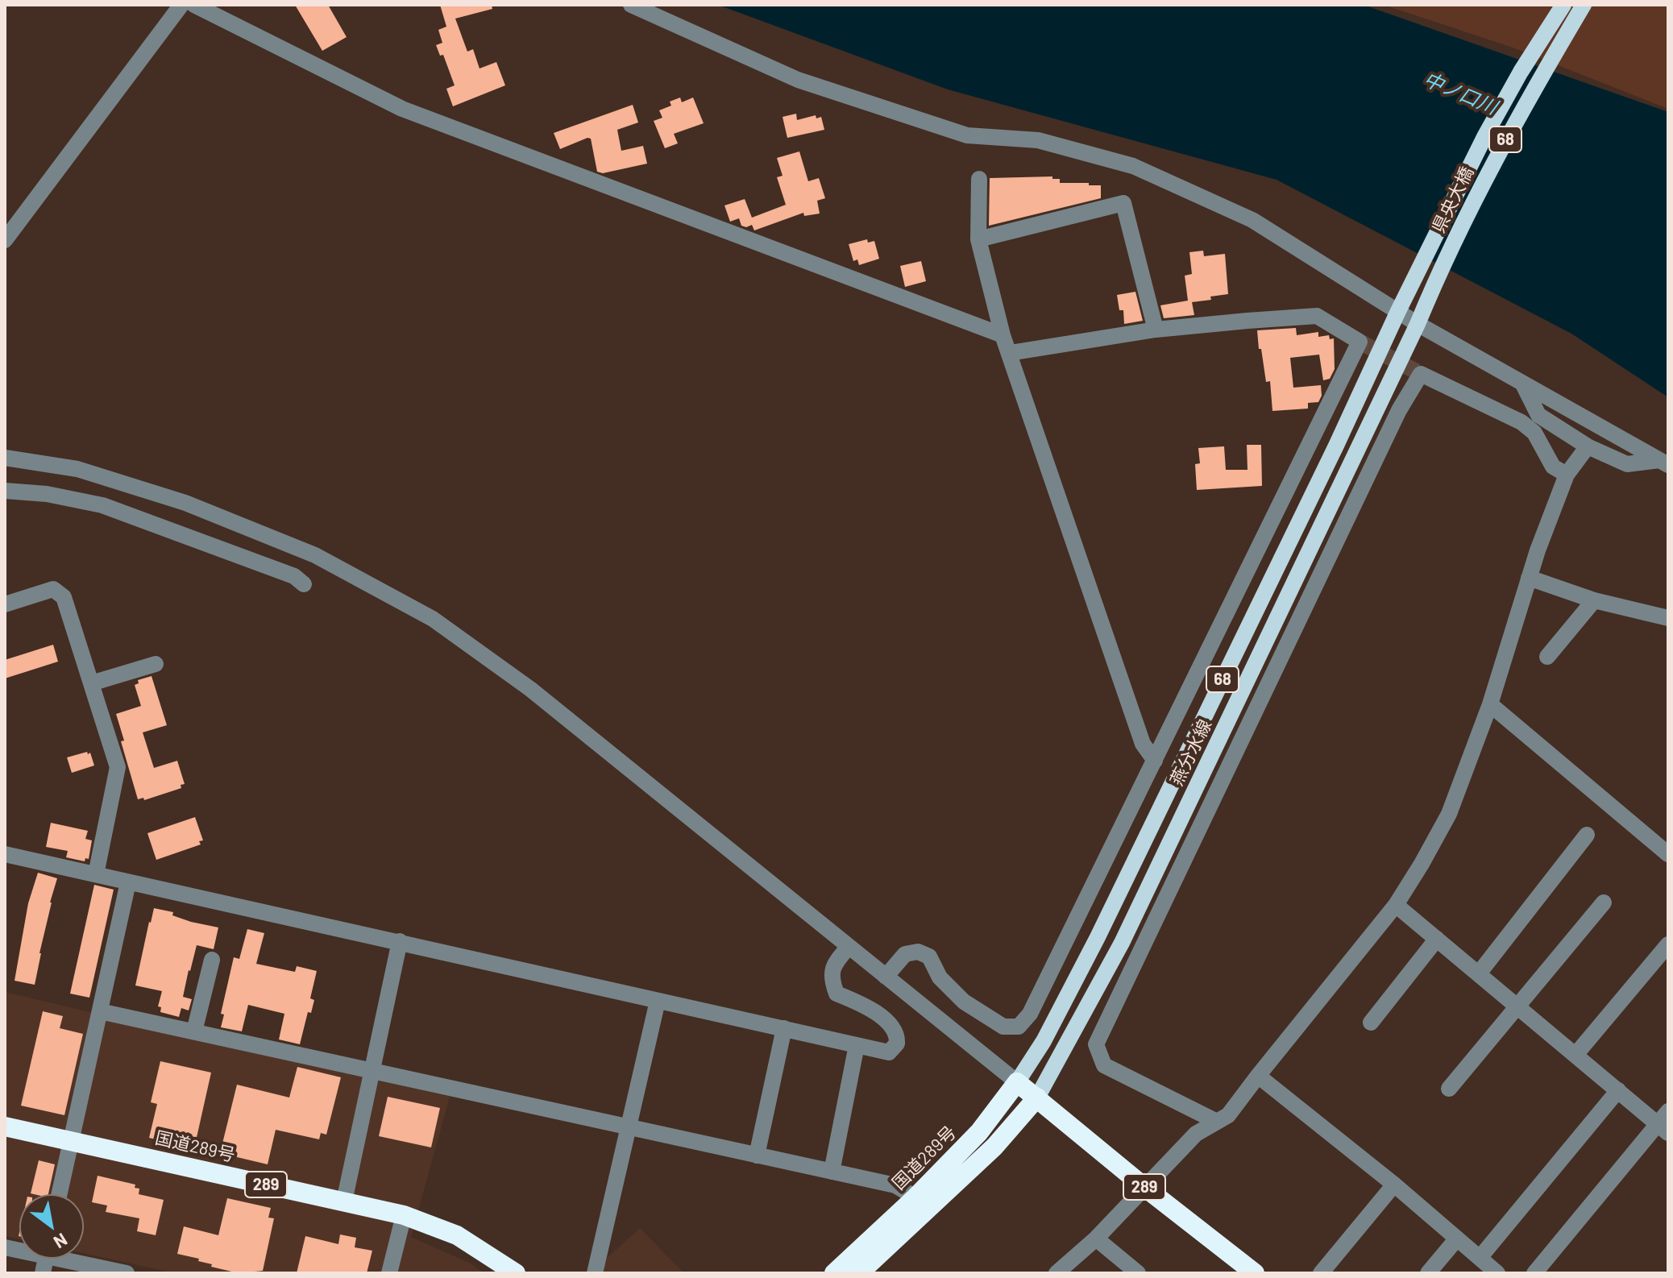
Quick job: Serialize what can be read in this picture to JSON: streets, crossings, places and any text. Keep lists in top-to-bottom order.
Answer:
{
  "streets": {
    "highway": ["国道289号", "289"],
    "main road": ["68", "県央大橋", "燕分水線"]
  },
  "crossings": [
    ["県央大橋", "燕分水線"],
    ["燕分水線", "国道289号"],
    ["燕分水線", "289"],
    ["国道289号", "289"]
  ],
  "water": ["中ノ口川"],
  "north": "bottom right"
}
